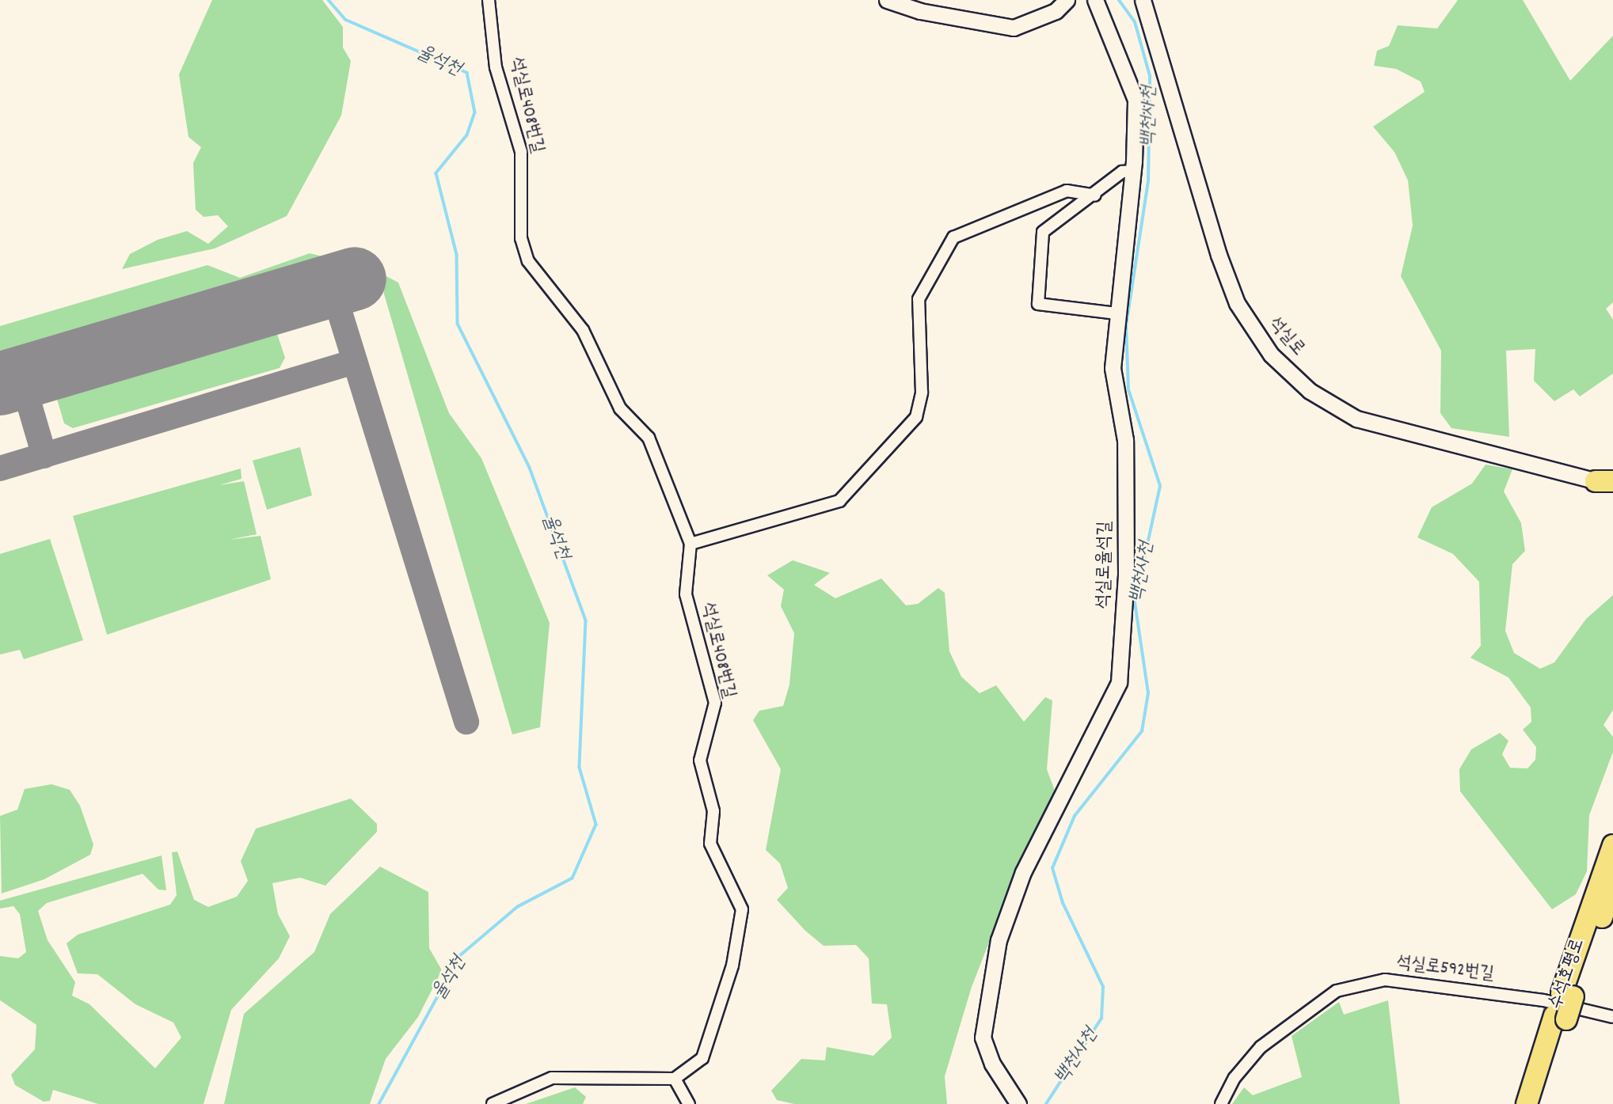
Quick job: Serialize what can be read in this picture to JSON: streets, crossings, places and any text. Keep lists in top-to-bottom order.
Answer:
{
  "streets": {
    "highway": ["수석호평로"],
    "street": [
      "석실로408번길",
      "석실로",
      "석실로율석길",
      "석실로592번길"
    ]
  },
  "water": ["율석천", "백천사천"]
}
